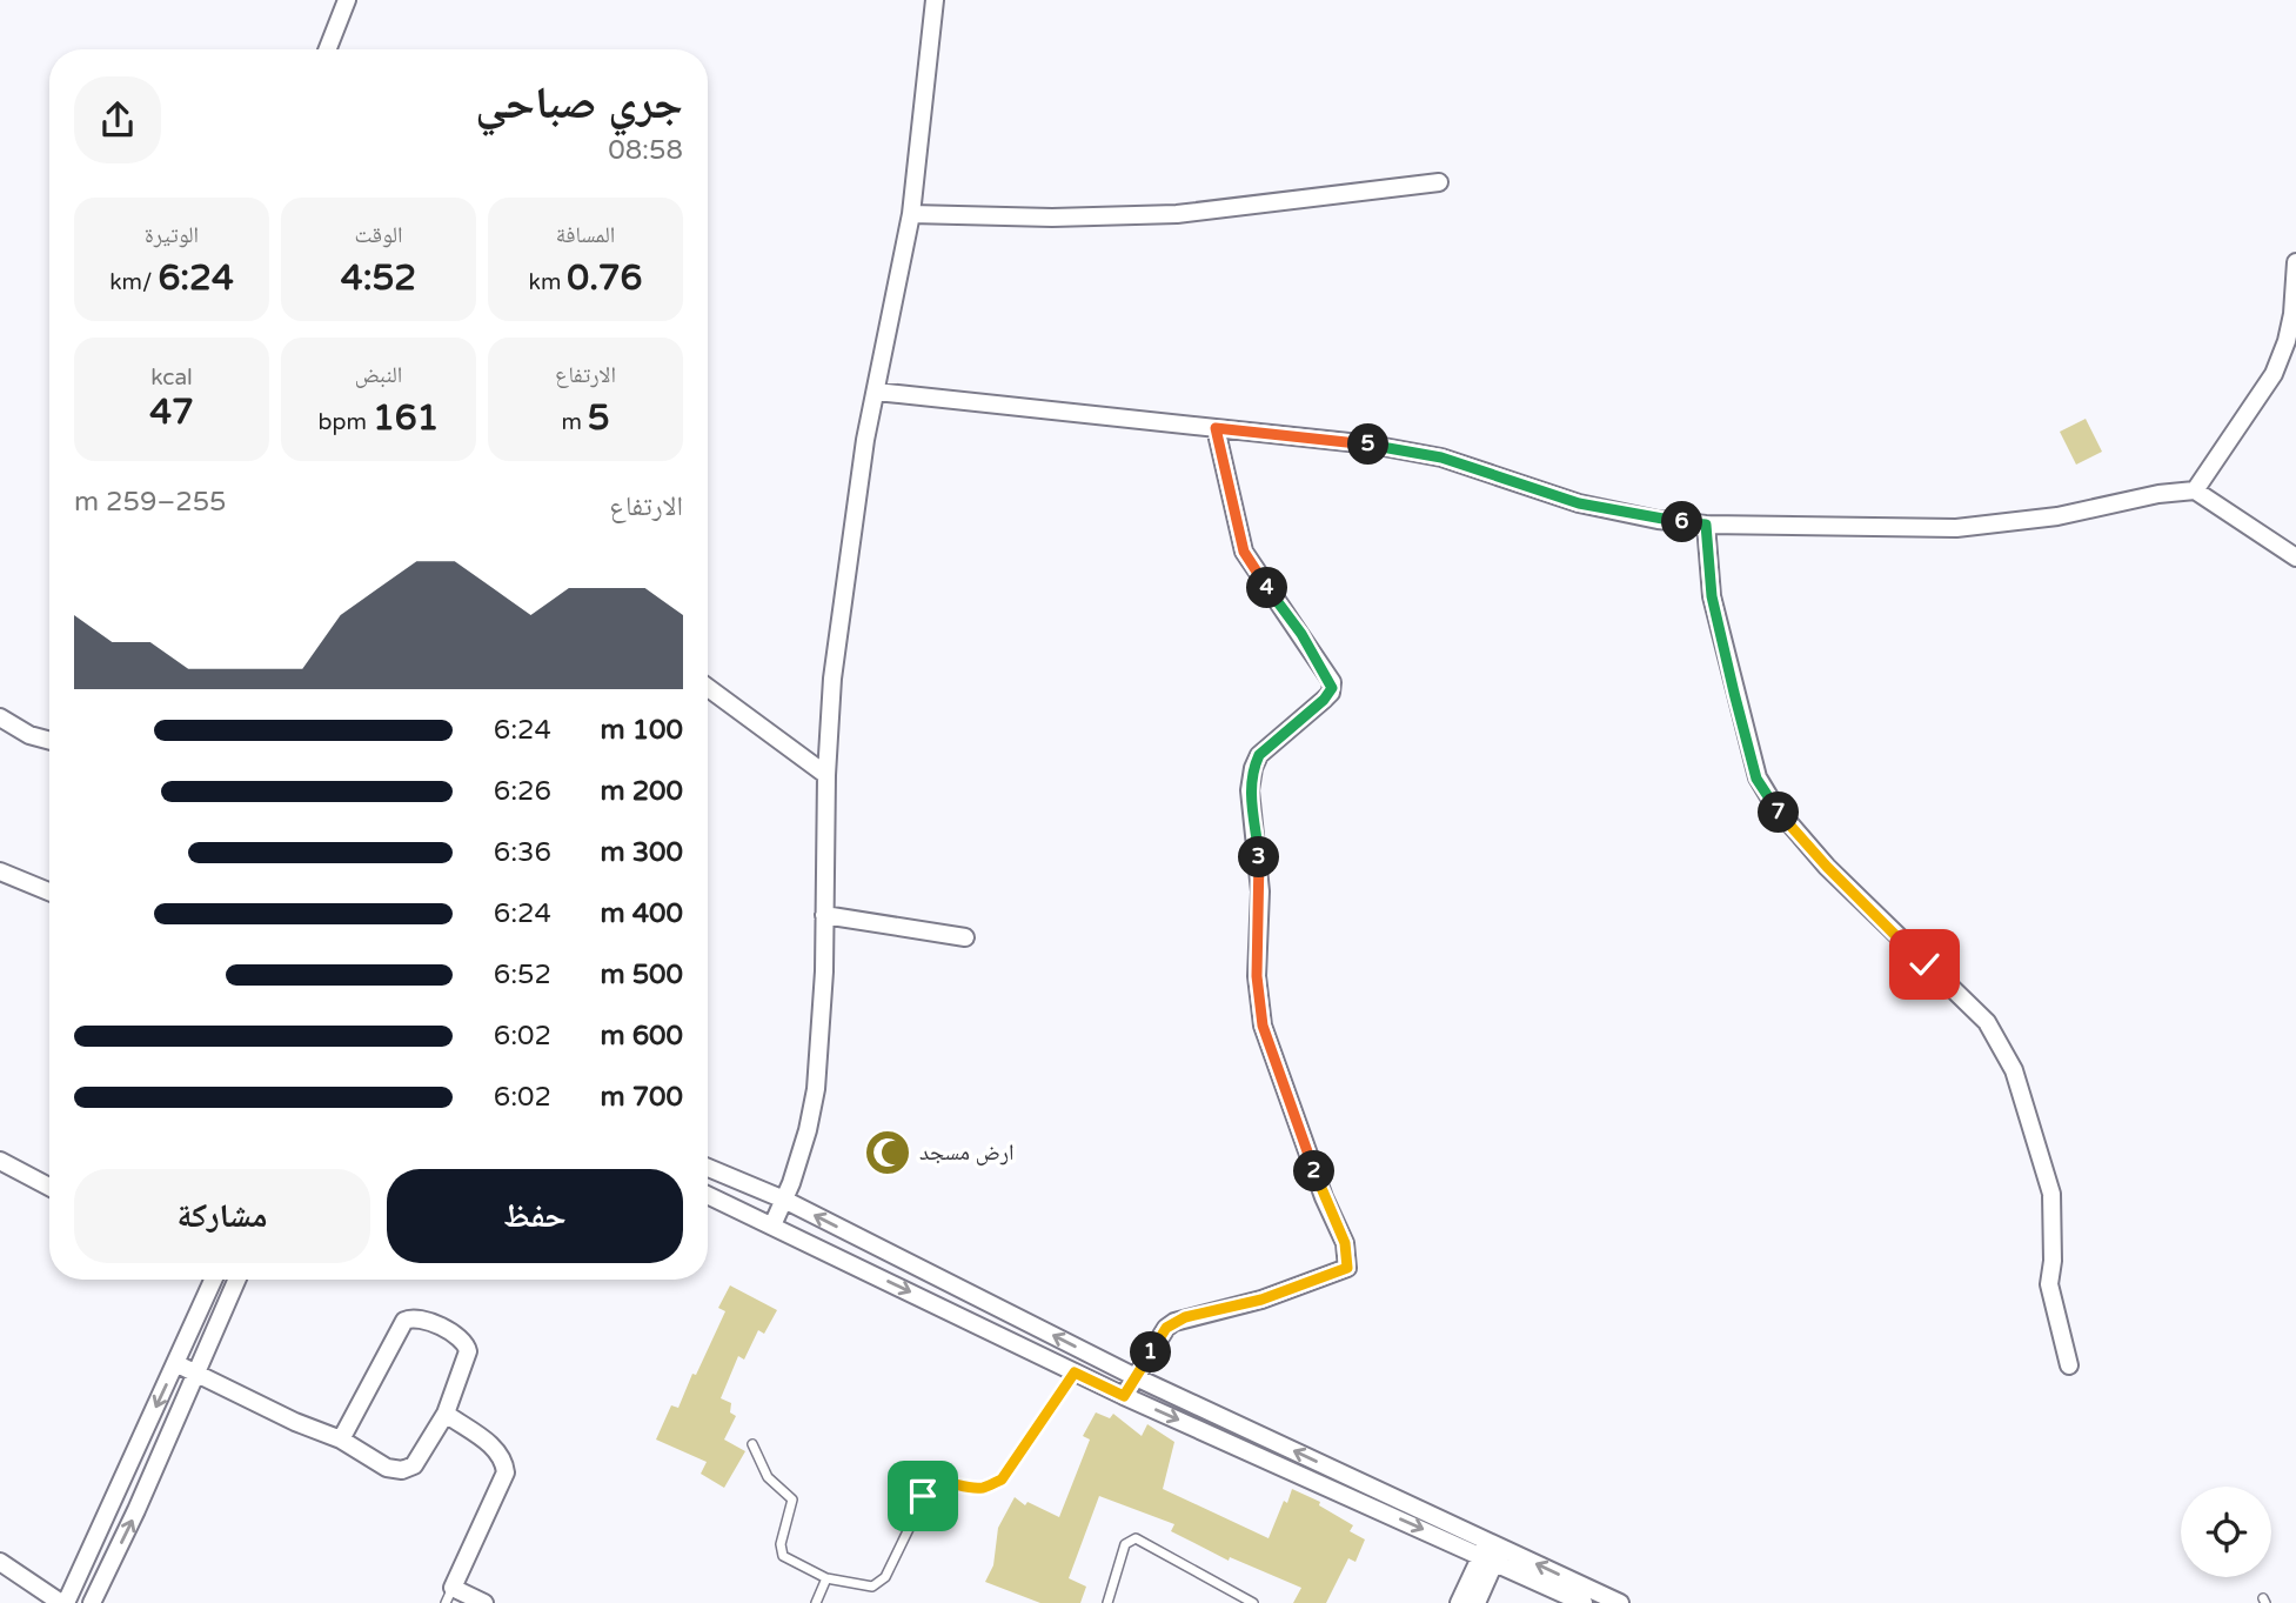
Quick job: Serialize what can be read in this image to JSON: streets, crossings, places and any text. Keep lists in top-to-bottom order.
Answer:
{
  "places": {
    "mosque": ["ارض مسجد"]
  },
  "page": {
    "heading": ["جري صباحي", "08:58"],
    "stats": [
      ["المسافة", "0.76 km"],
      ["الوقت", "4:52"],
      ["الوتيرة", "6:24 /km"],
      ["الارتفاع", "5 m"],
      ["النبض", "161 bpm"],
      ["kcal", "47"]
    ],
    "pins": [
      "5",
      "6",
      "4",
      "7",
      "3",
      "2",
      "1"
    ],
    "chart": ["الارتفاع", "255–259 m"],
    "list": [
      {
        "name": "100 m",
        "note": "6:24"
      },
      {
        "name": "200 m",
        "note": "6:26"
      },
      {
        "name": "300 m",
        "note": "6:36"
      },
      {
        "name": "400 m",
        "note": "6:24"
      },
      {
        "name": "500 m",
        "note": "6:52"
      },
      {
        "name": "600 m",
        "note": "6:02"
      },
      {
        "name": "700 m",
        "note": "6:02"
      }
    ],
    "buttons": ["حفظ", "مشاركة"]
  }
}
